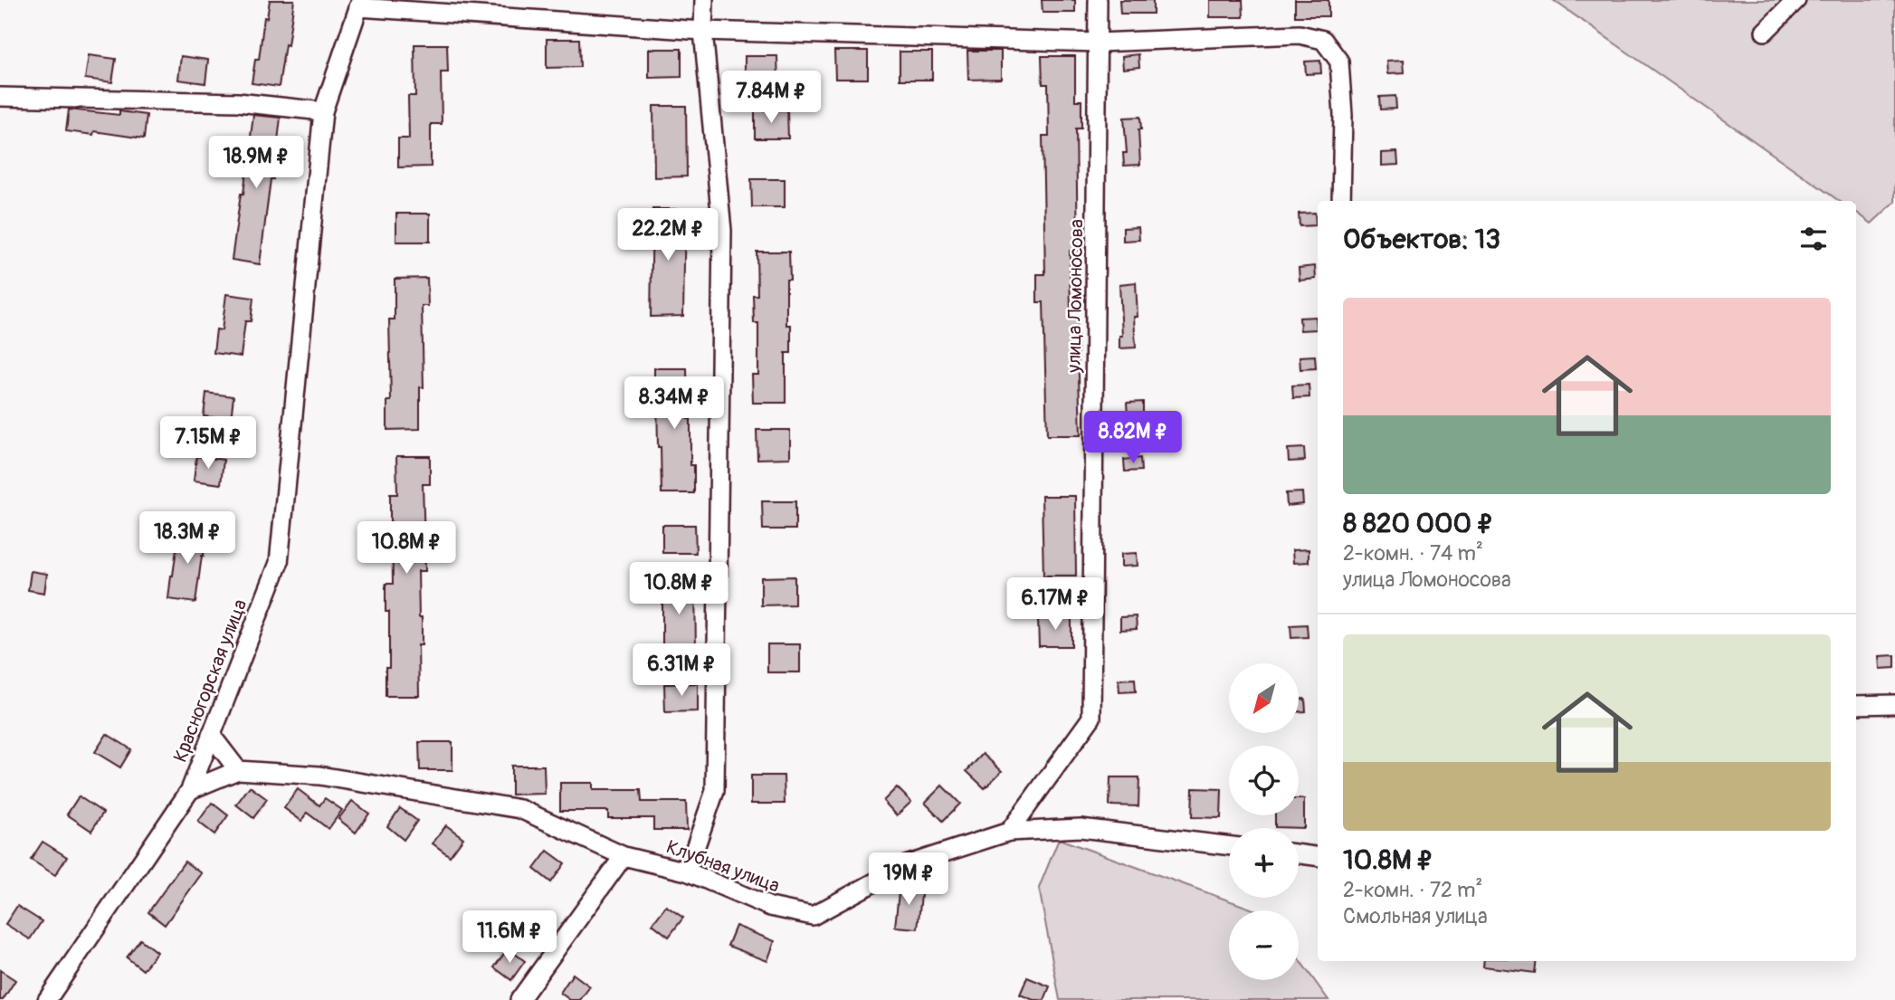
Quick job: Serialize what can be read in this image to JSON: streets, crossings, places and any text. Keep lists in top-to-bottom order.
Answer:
{
  "streets": {
    "street": ["улица Ломоносова", "Красногорская улица", "Клубная улица"]
  },
  "crossings": [
    ["улица Ломоносова", "Клубная улица"],
    ["Красногорская улица", "Клубная улица"]
  ],
  "north": "bottom left",
  "page": {
    "price": [
      "7.84M ₽",
      "18.9M ₽",
      "22.2M ₽",
      "8.34M ₽",
      "8.82M ₽",
      "7.15M ₽",
      "18.3M ₽",
      "10.8M ₽",
      "10.8M ₽",
      "6.17M ₽",
      "6.31M ₽",
      "19M ₽",
      "11.6M ₽"
    ],
    "heading": "Объектов: 13",
    "list": [
      {
        "name": "8 820 000 ₽",
        "note": "2-комн. · 74 m² · улица Ломоносова"
      },
      {
        "name": "10.8M ₽",
        "note": "2-комн. · 72 m² · Смольная улица"
      }
    ],
    "map_buttons": ["+", "−"]
  }
}
